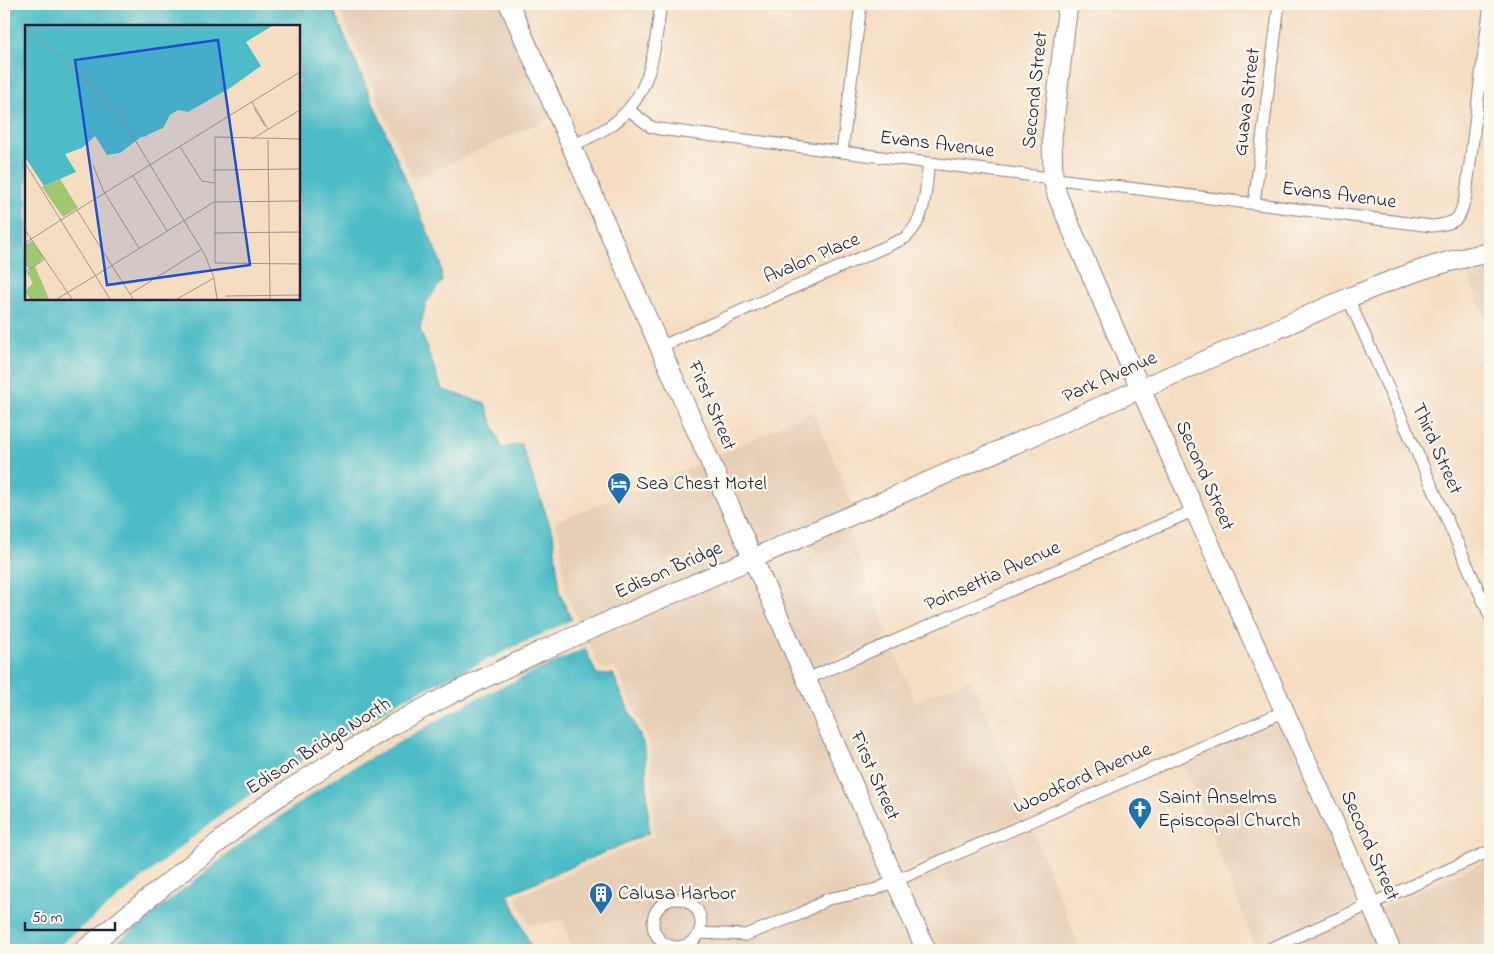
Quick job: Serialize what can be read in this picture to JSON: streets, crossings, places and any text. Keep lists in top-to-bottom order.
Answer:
{
  "streets": {
    "main road": [
      "Second Street",
      "Park Avenue",
      "First Street",
      "Edison Bridge",
      "Edison Bridge North"
    ],
    "street": [
      "Guava Street",
      "Evans Avenue",
      "Avalon Place",
      "Third Street",
      "Poinsettia Avenue",
      "Woodford Avenue"
    ]
  },
  "crossings": [
    ["Second Street", "Evans Avenue"],
    ["Second Street", "Park Avenue"],
    ["Second Street", "Poinsettia Avenue"],
    ["Second Street", "Woodford Avenue"],
    ["Guava Street", "Evans Avenue"],
    ["Evans Avenue", "Avalon Place"],
    ["Avalon Place", "First Street"],
    ["Park Avenue", "First Street"],
    ["Park Avenue", "Third Street"],
    ["Park Avenue", "Edison Bridge"],
    ["First Street", "Edison Bridge"],
    ["First Street", "Poinsettia Avenue"],
    ["First Street", "Woodford Avenue"],
    ["Edison Bridge", "Edison Bridge North"]
  ],
  "places": {
    "hotel": ["Sea Chest Motel"],
    "church": ["Saint Anselms Episcopal Church"],
    "building": ["Calusa Harbor"]
  },
  "scale_bar": "50 m"
}
